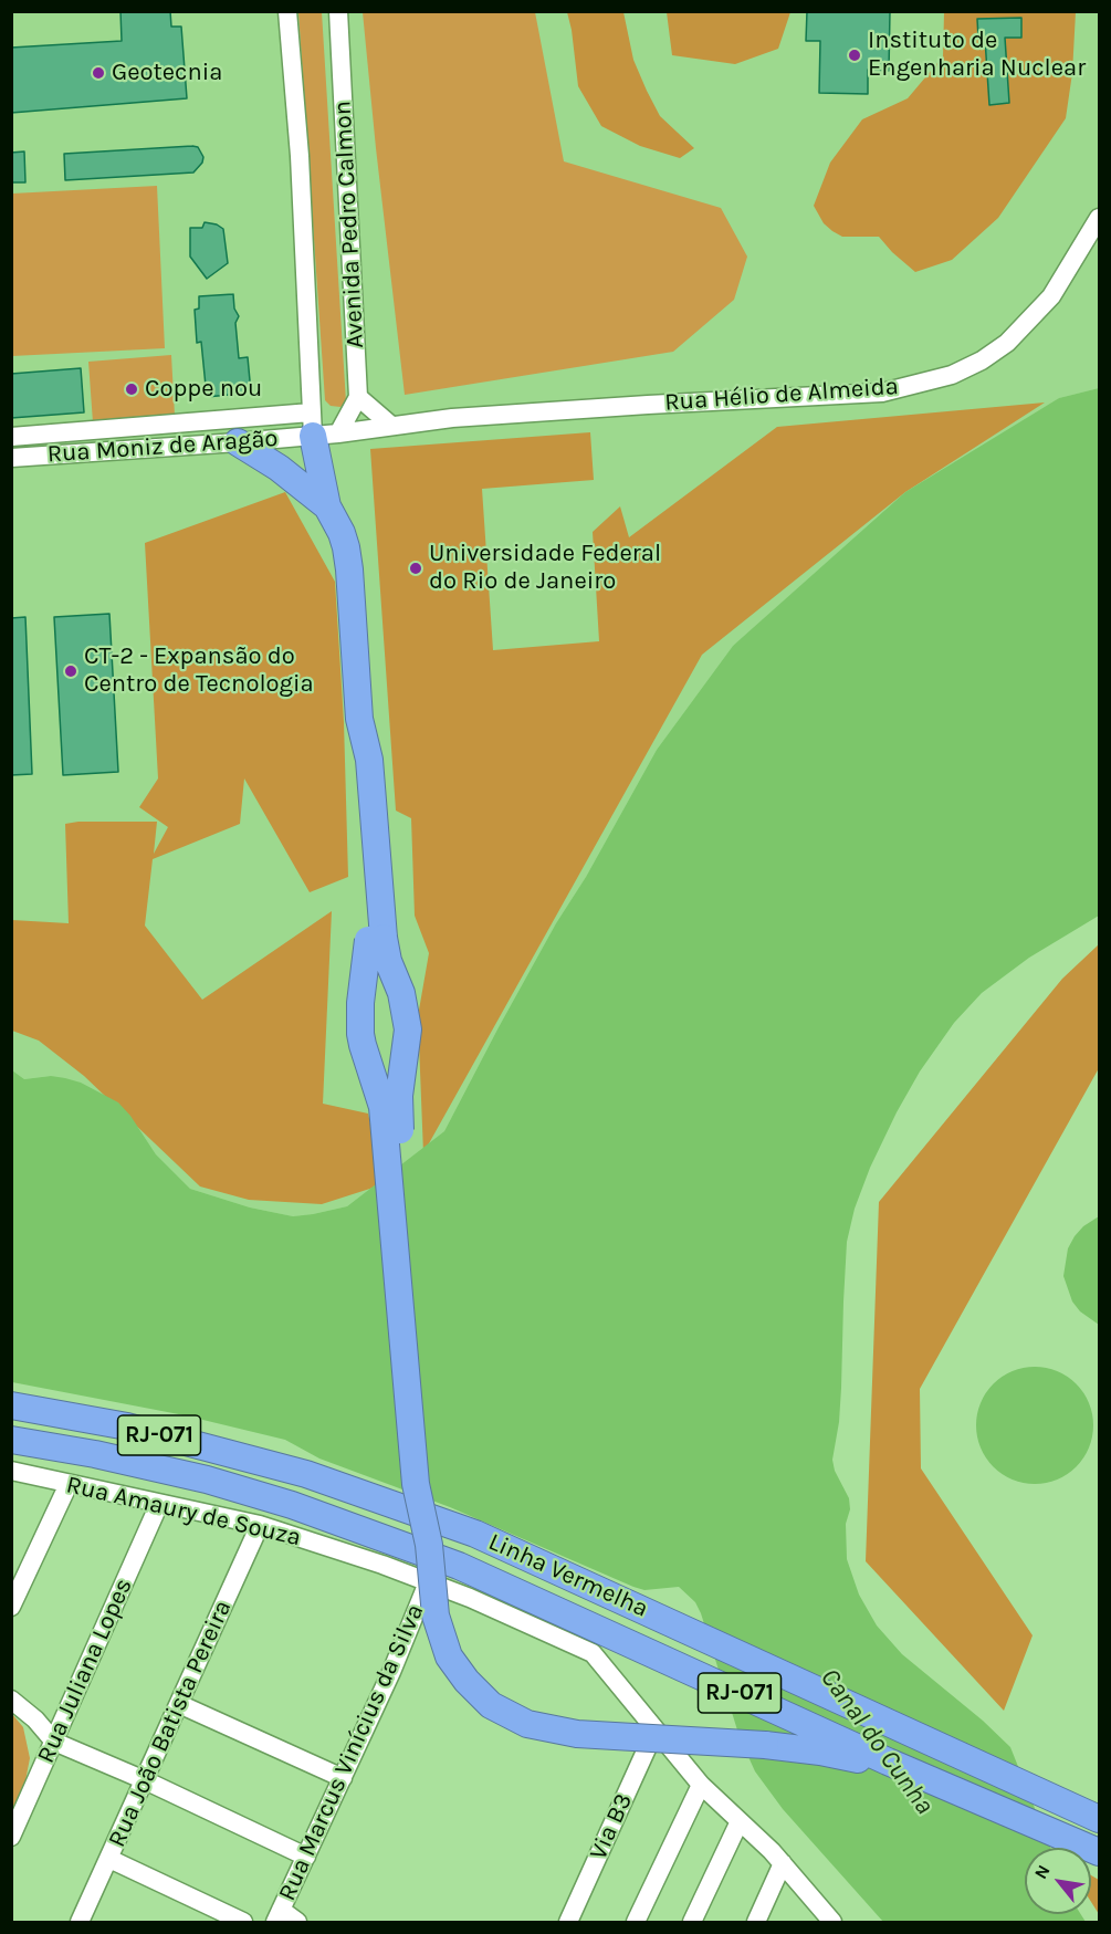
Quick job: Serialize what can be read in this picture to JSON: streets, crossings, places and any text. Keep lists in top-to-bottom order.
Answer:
{
  "streets": {
    "highway": ["RJ-071", "Linha Vermelha"],
    "street": [
      "Avenida Pedro Calmon",
      "Rua Hélio de Almeida",
      "Rua Moniz de Aragão",
      "Rua Amaury de Souza",
      "Rua Juliana Lopes",
      "Rua João Batista Pereira",
      "Rua Marcus Vinícius da Silva",
      "Via B3"
    ]
  },
  "crossings": [
    ["Avenida Pedro Calmon", "Rua Hélio de Almeida"],
    ["Avenida Pedro Calmon", "Rua Moniz de Aragão"],
    ["Rua Hélio de Almeida", "Rua Moniz de Aragão"],
    ["Rua Amaury de Souza", "Rua Juliana Lopes"],
    ["Rua Amaury de Souza", "Rua João Batista Pereira"],
    ["Rua Amaury de Souza", "Rua Marcus Vinícius da Silva"],
    ["Rua Amaury de Souza", "Via B3"]
  ],
  "water": ["Canal do Cunha"],
  "places": [
    "Instituto de Engenharia Nuclear",
    "Geotecnia",
    "Coppe nou",
    "Universidade Federal do Rio de Janeiro",
    "CT-2 - Expansão do Centro de Tecnologia"
  ],
  "north": "top left"
}
